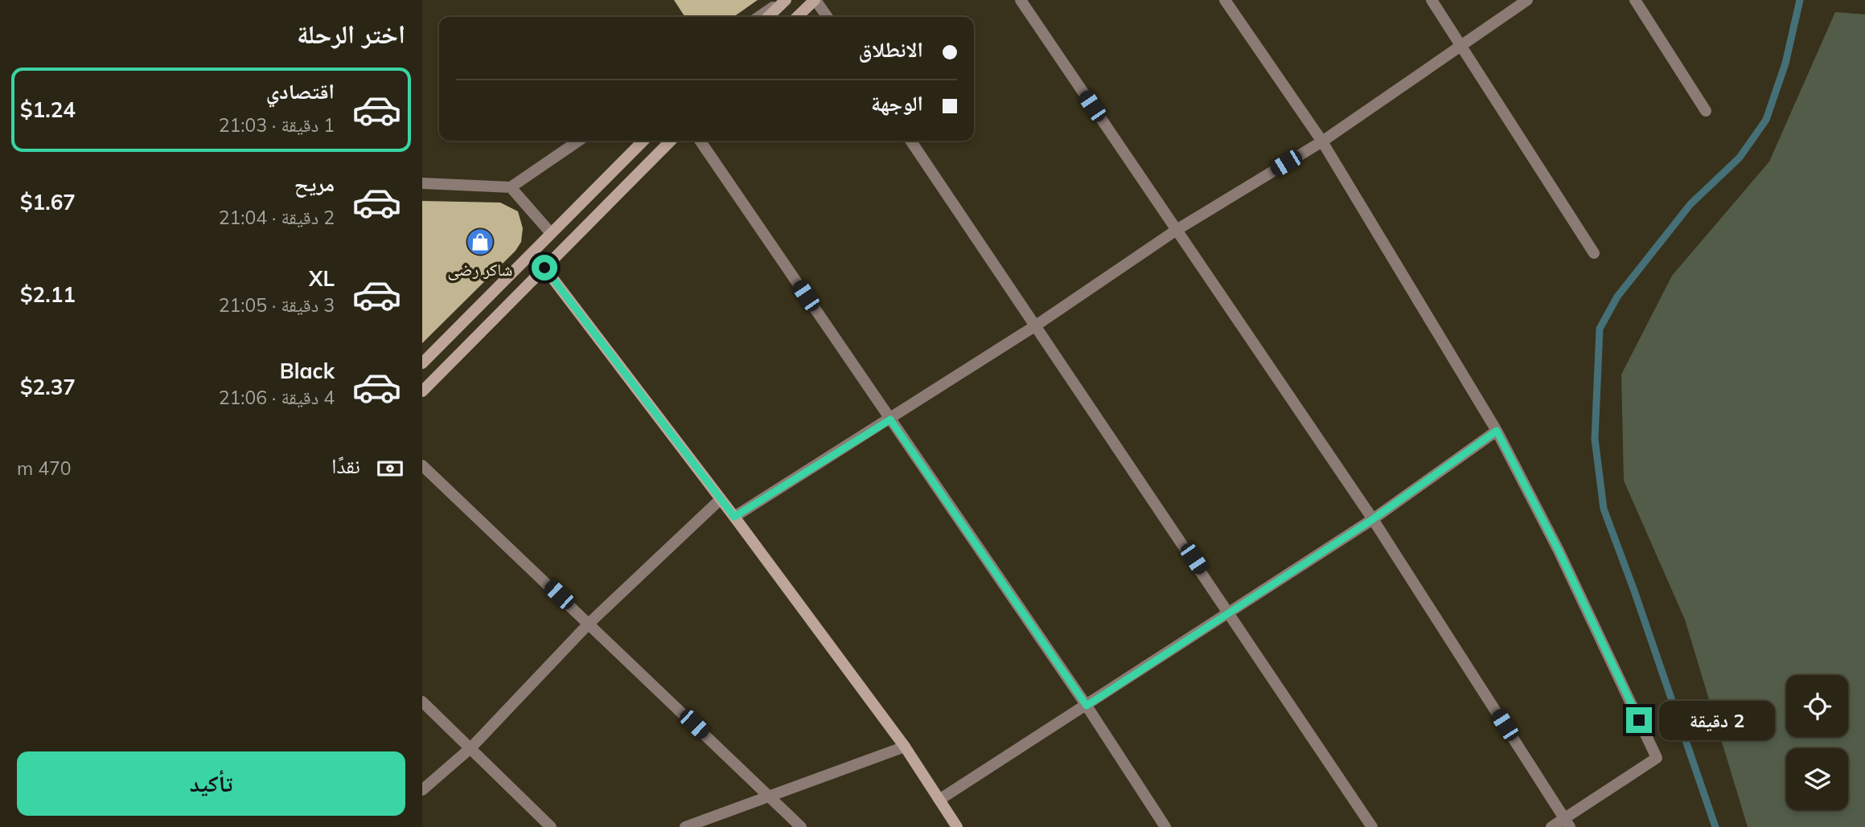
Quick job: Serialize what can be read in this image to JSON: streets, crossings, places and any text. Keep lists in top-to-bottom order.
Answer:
{
  "places": {
    "shop": ["شاكر رضى"]
  },
  "page": {
    "heading": "اختر الرحلة",
    "banner": ["الانطلاق", "الوجهة"],
    "list": [
      {
        "name": "اقتصادي",
        "note": "1 دقيقة · 21:03",
        "value": "$1.24"
      },
      {
        "name": "مريح",
        "note": "2 دقيقة · 21:04",
        "value": "$1.67"
      },
      {
        "name": "XL",
        "note": "3 دقيقة · 21:05",
        "value": "$2.11"
      },
      {
        "name": "Black",
        "note": "4 دقيقة · 21:06",
        "value": "$2.37"
      }
    ],
    "pay": ["نقدًا", "470 m"],
    "bubble": "2 دقيقة",
    "buttons": "تأكيد"
  }
}
